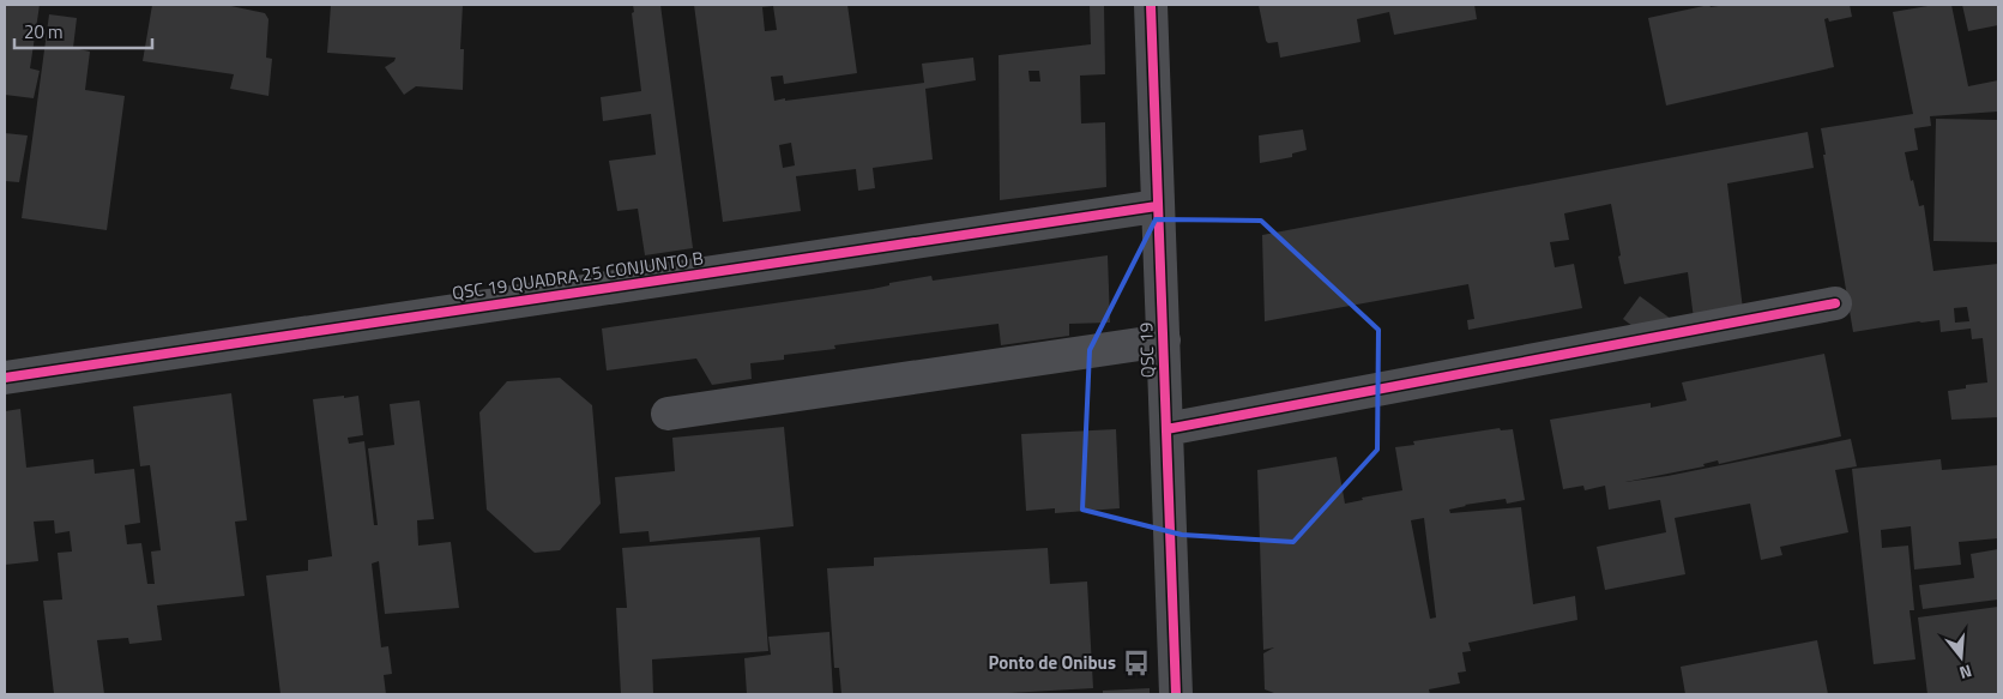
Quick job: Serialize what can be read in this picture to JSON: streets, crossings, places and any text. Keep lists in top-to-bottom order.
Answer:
{
  "streets": {
    "street": ["QSC 19 QUADRA 25 CONJUNTO B", "QSC 19"]
  },
  "crossings": [
    ["QSC 19 QUADRA 25 CONJUNTO B", "QSC 19"]
  ],
  "places": {
    "bus stop": ["Ponto de Onibus"]
  },
  "scale_bar": "20 m",
  "north": "bottom"
}
